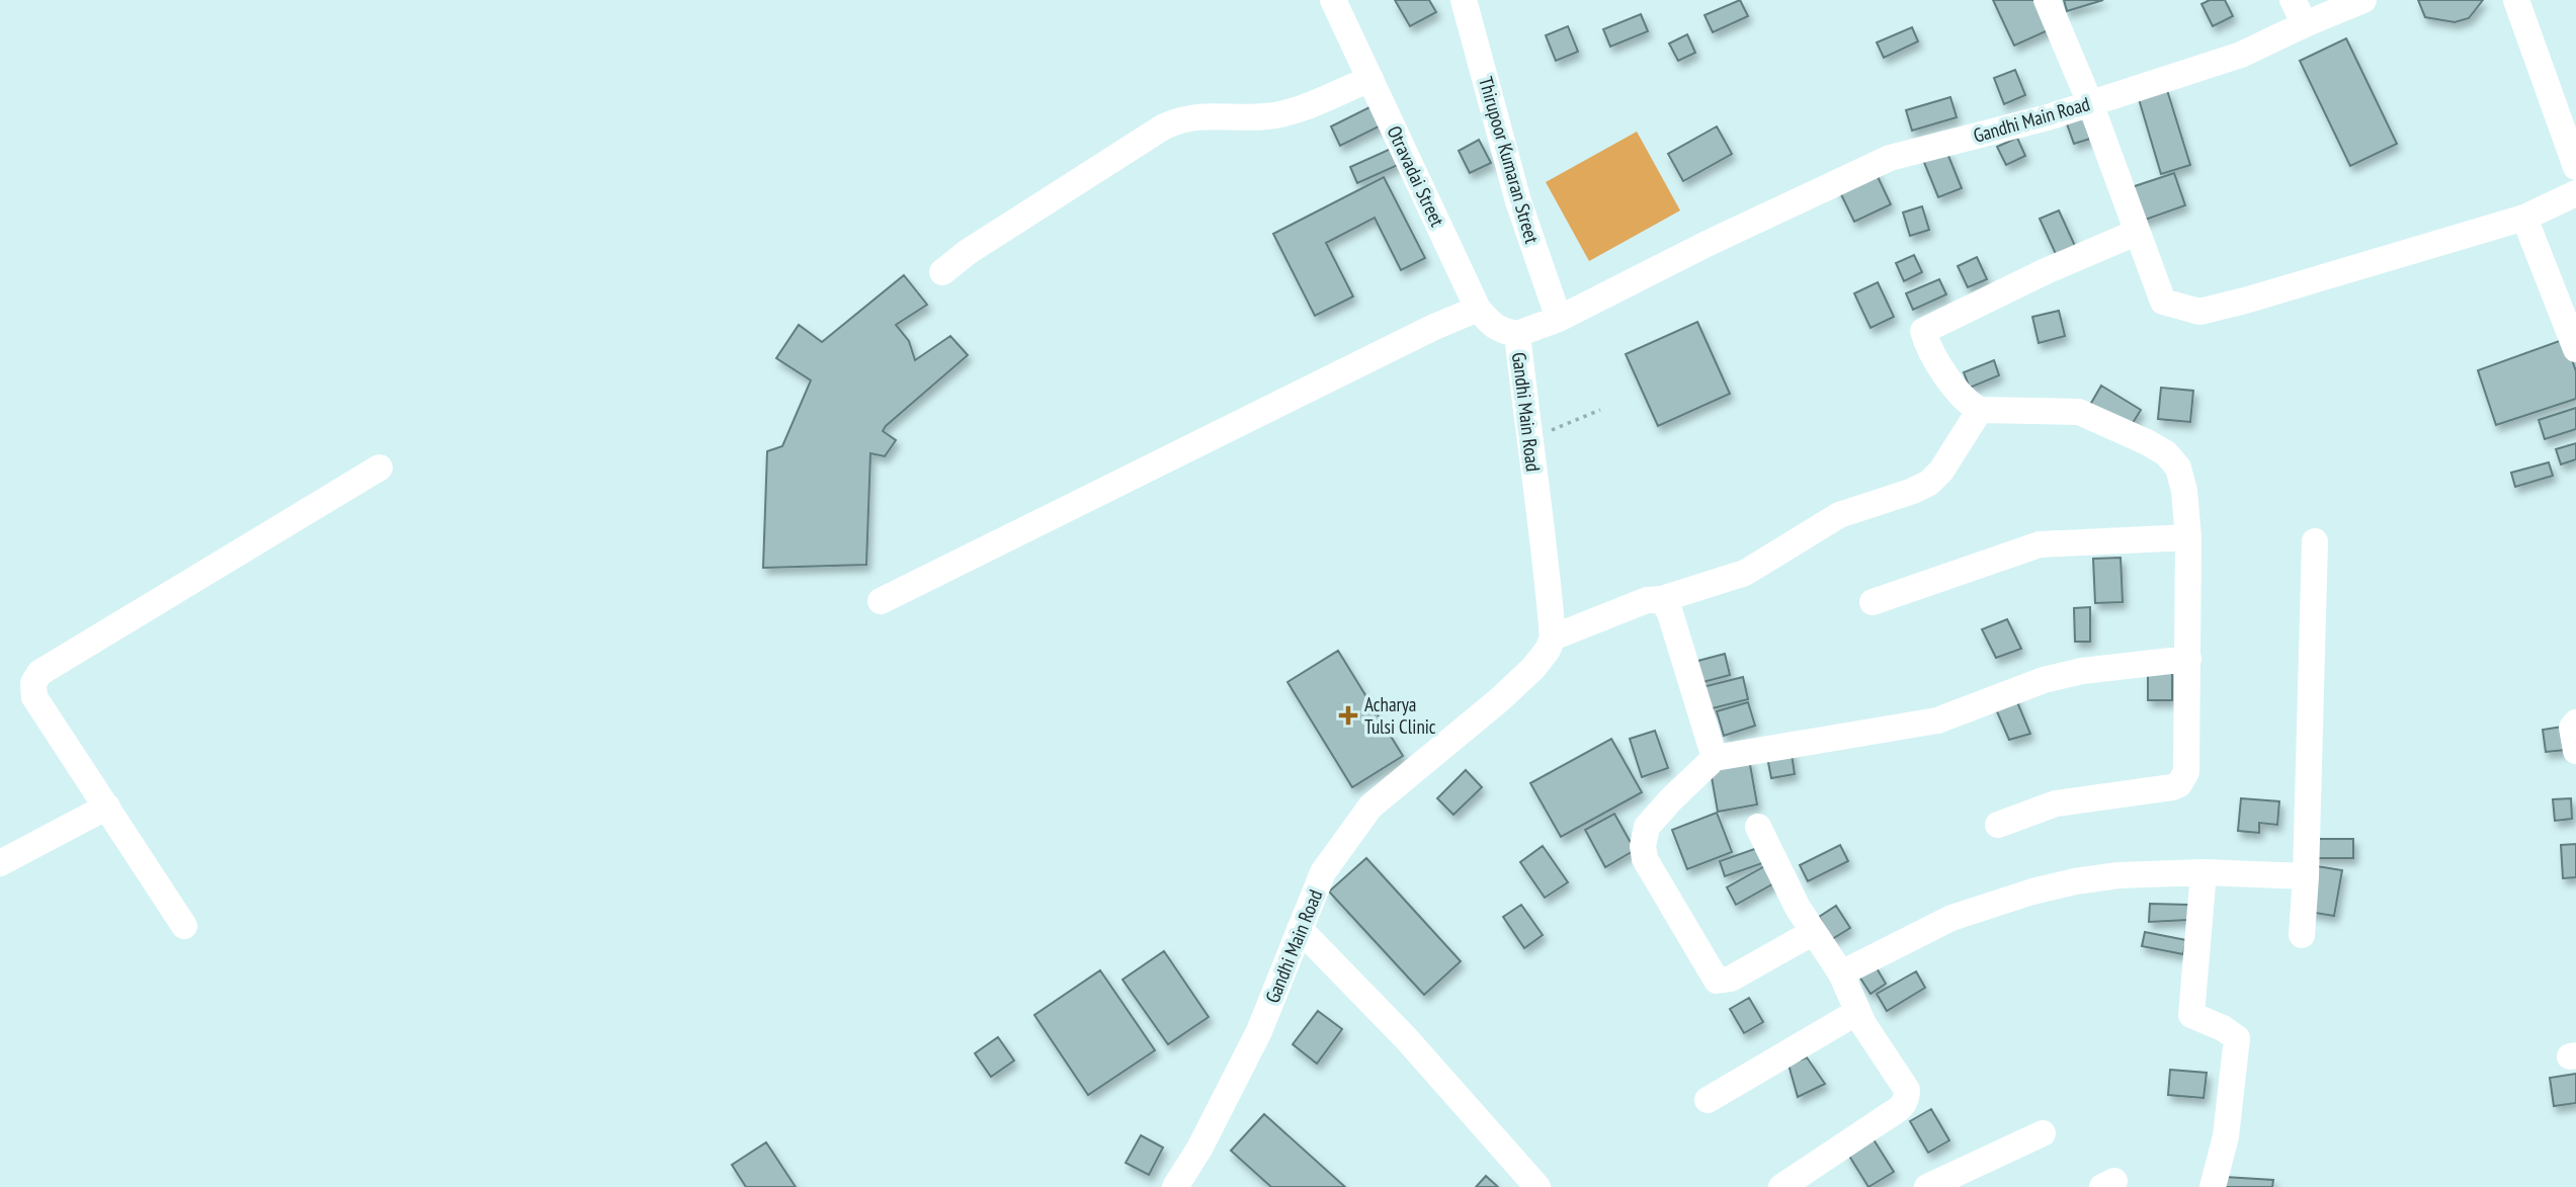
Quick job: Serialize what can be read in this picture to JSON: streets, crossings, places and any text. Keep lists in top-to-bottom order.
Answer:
{
  "streets": {
    "street": ["Gandhi Main Road", "Thirupoor Kumaran Street", "Otravadai Street"]
  },
  "crossings": [
    ["Gandhi Main Road", "Thirupoor Kumaran Street"],
    ["Gandhi Main Road", "Otravadai Street"]
  ],
  "places": {
    "health": ["Acharya Tulsi Clinic"]
  }
}
